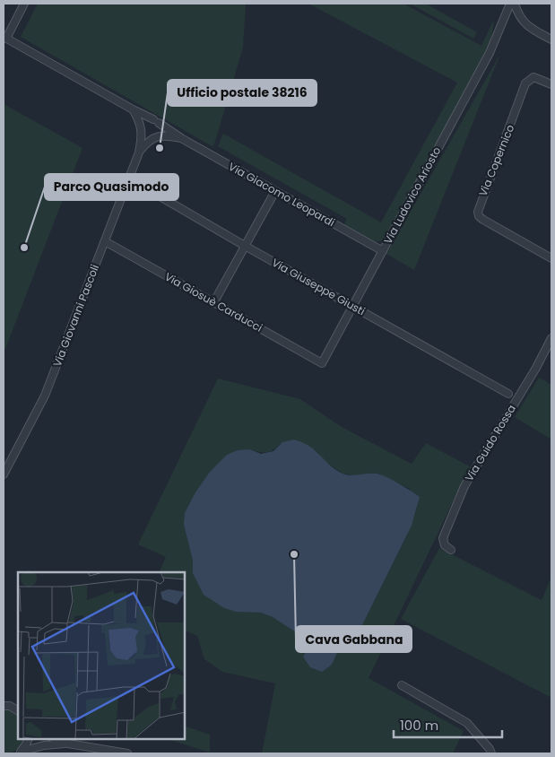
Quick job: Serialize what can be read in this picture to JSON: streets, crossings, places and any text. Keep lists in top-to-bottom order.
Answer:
{
  "streets": {
    "street": [
      "Via Copernico",
      "Via Giacomo Leopardi",
      "Via Ludovico Ariosto",
      "Via Giuseppe Giusti",
      "Via Giosuè Carducci",
      "Via Giovanni Pascoli",
      "Via Guido Rossa"
    ]
  },
  "crossings": [
    ["Via Giacomo Leopardi", "Via Ludovico Ariosto"],
    ["Via Giacomo Leopardi", "Via Giovanni Pascoli"],
    ["Via Ludovico Ariosto", "Via Giuseppe Giusti"],
    ["Via Ludovico Ariosto", "Via Giosuè Carducci"],
    ["Via Giuseppe Giusti", "Via Giovanni Pascoli"],
    ["Via Giosuè Carducci", "Via Giovanni Pascoli"]
  ],
  "places": ["Ufficio postale 38216", "Parco Quasimodo", "Cava Gabbana"],
  "scale_bar": "100 m"
}
